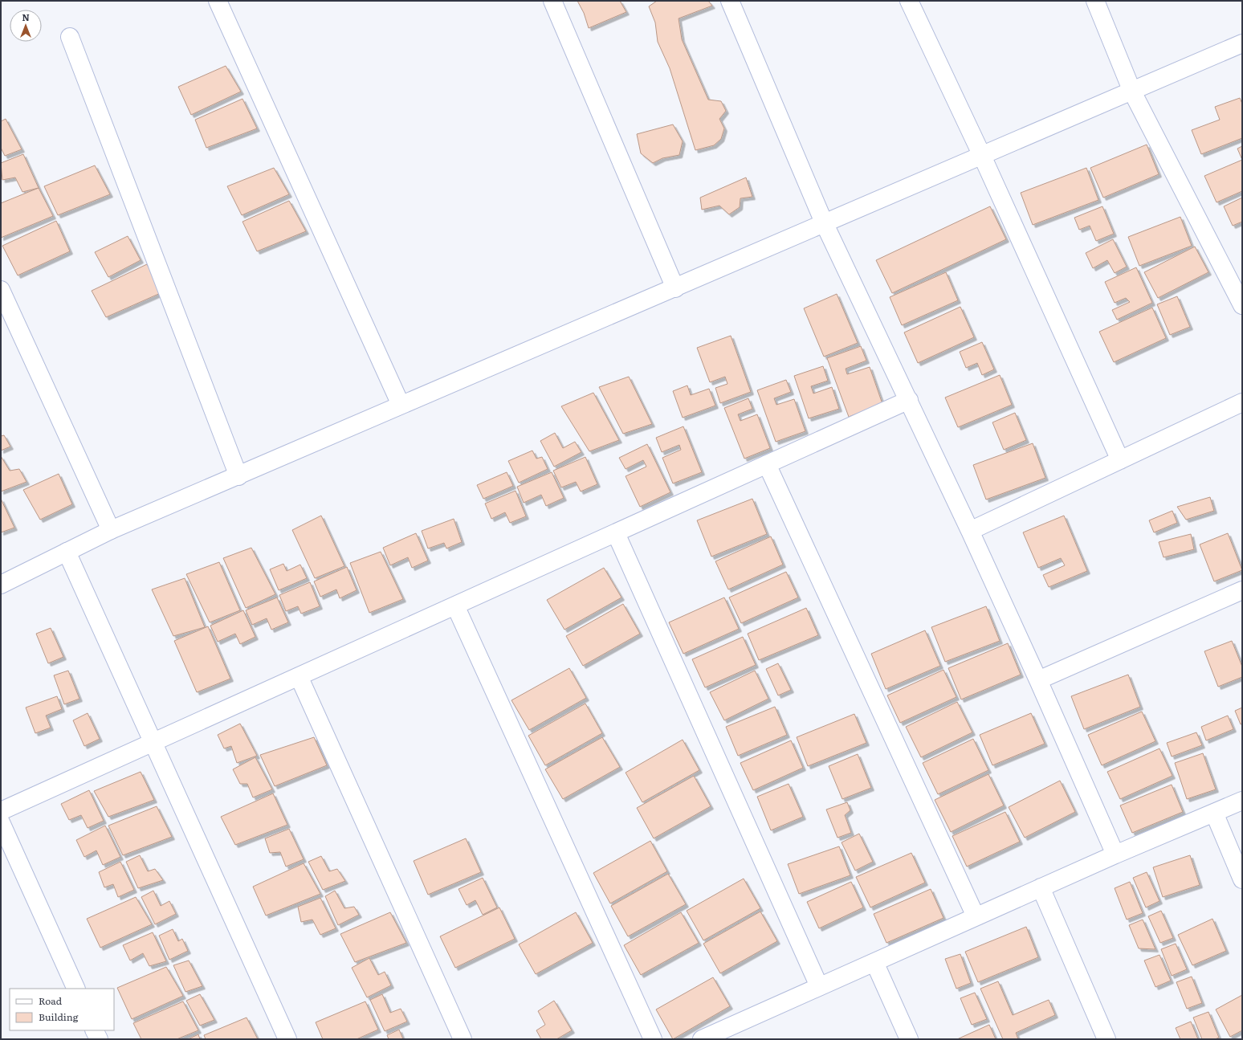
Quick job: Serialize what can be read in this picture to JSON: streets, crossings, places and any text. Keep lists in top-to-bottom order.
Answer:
{
  "legend": ["Road", "Building"],
  "north": "top"
}
